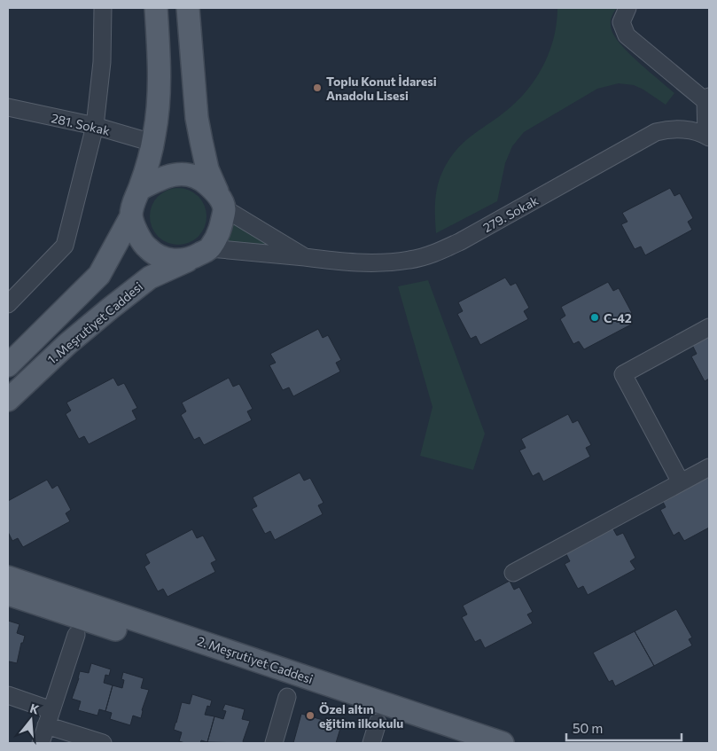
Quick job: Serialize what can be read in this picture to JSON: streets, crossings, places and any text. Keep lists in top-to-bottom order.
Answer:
{
  "streets": {
    "main road": ["1. Meşrutiyet Caddesi", "2. Meşrutiyet Caddesi"],
    "street": ["281. Sokak", "279. Sokak"]
  },
  "crossings": [
    ["279. Sokak", "1. Meşrutiyet Caddesi"]
  ],
  "places": ["Toplu Konut İdaresi Anadolu Lisesi", "C-42", "Özel altın eğitim ilkokulu"],
  "scale_bar": "50 m",
  "north": "top"
}
